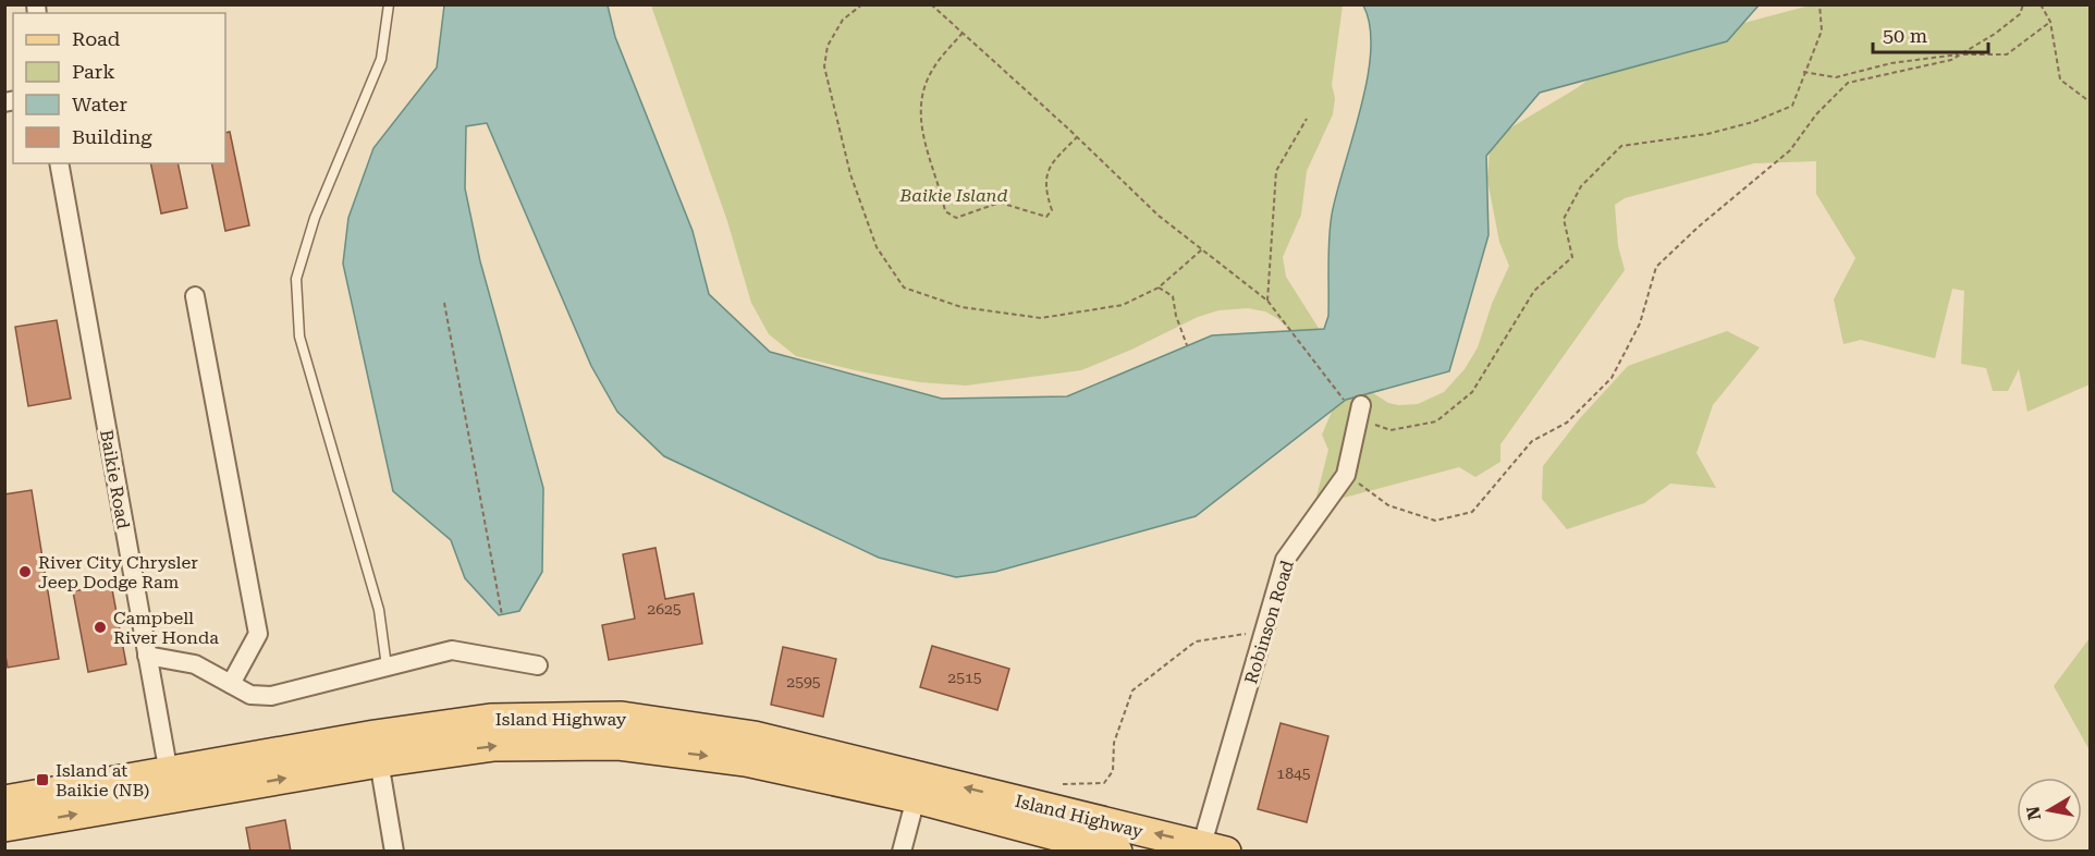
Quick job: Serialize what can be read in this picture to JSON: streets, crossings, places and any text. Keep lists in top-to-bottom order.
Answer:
{
  "streets": {
    "main road": ["Island Highway"],
    "street": ["Baikie Road", "Robinson Road"]
  },
  "crossings": [
    ["Baikie Road", "Island Highway"],
    ["Robinson Road", "Island Highway"]
  ],
  "parks": ["Baikie Island"],
  "places": {
    "other": ["River City Chrysler Jeep Dodge Ram", "Campbell River Honda"],
    "transit": ["Island at Baikie (NB)"]
  },
  "house_numbers": [
    "2625",
    "2515",
    "2595",
    "1845"
  ],
  "legend": [
    "Road",
    "Park",
    "Water",
    "Building"
  ],
  "scale_bar": "50 m",
  "north": "left"
}
